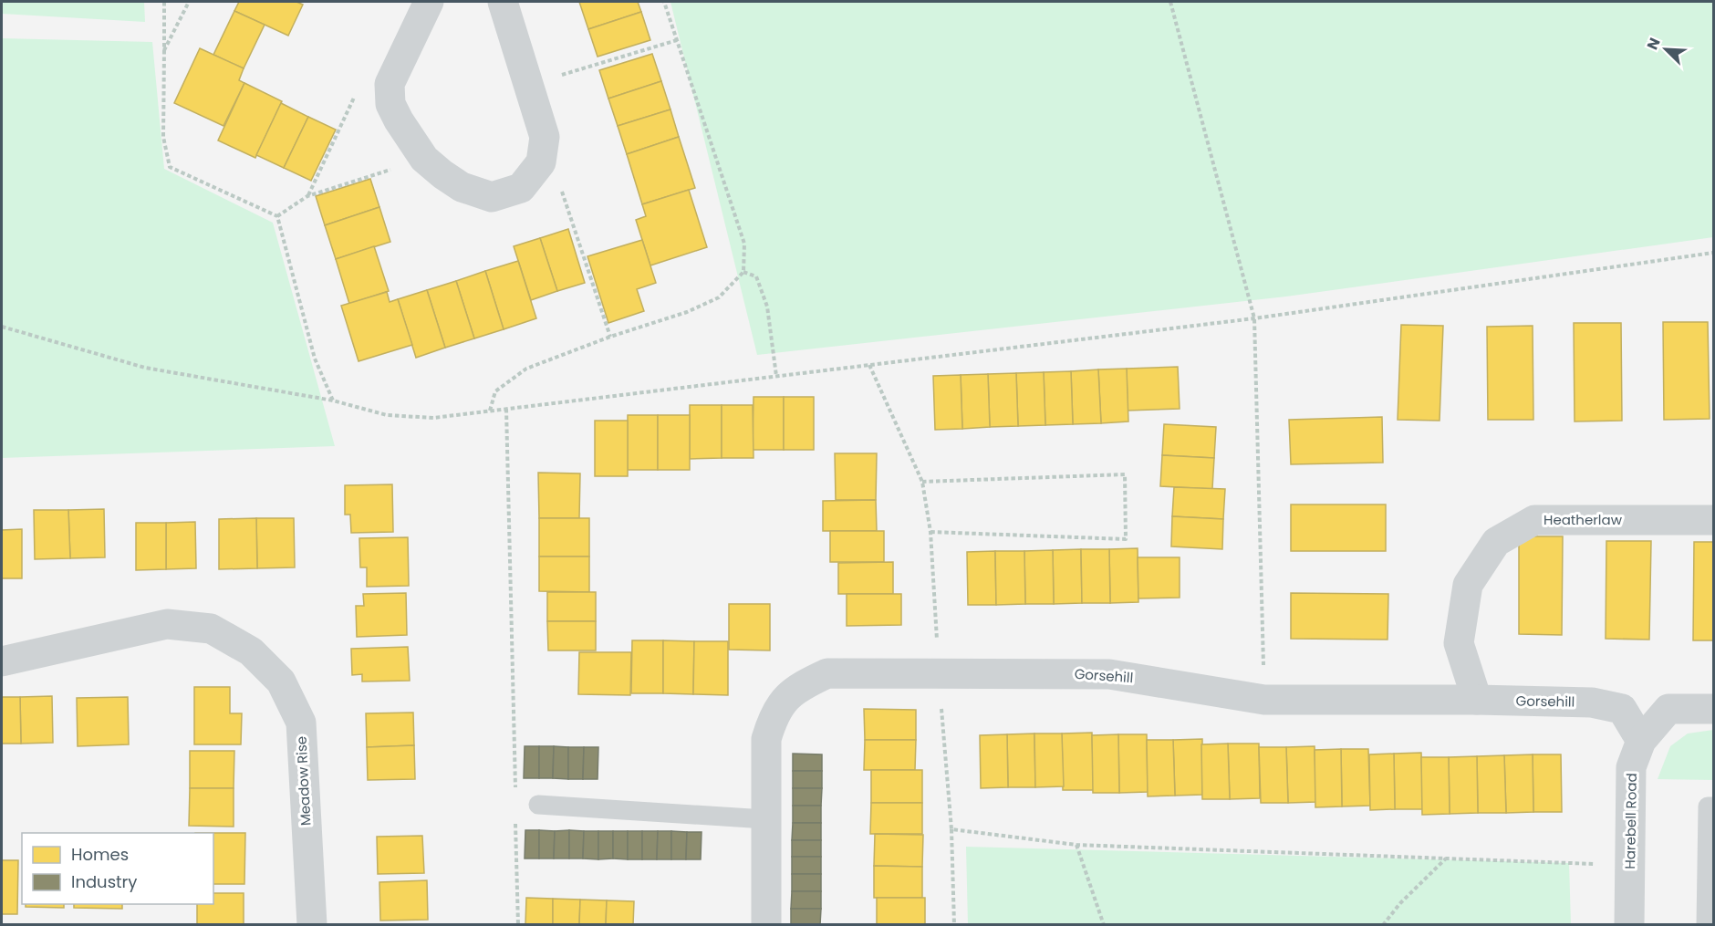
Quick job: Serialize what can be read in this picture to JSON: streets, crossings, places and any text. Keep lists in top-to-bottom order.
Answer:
{
  "streets": {
    "street": [
      "Heatherlaw",
      "Gorsehill",
      "Meadow Rise",
      "Harebell Road"
    ]
  },
  "crossings": [
    ["Heatherlaw", "Gorsehill"],
    ["Gorsehill", "Harebell Road"]
  ],
  "legend": ["Homes", "Industry"],
  "north": "top left"
}
